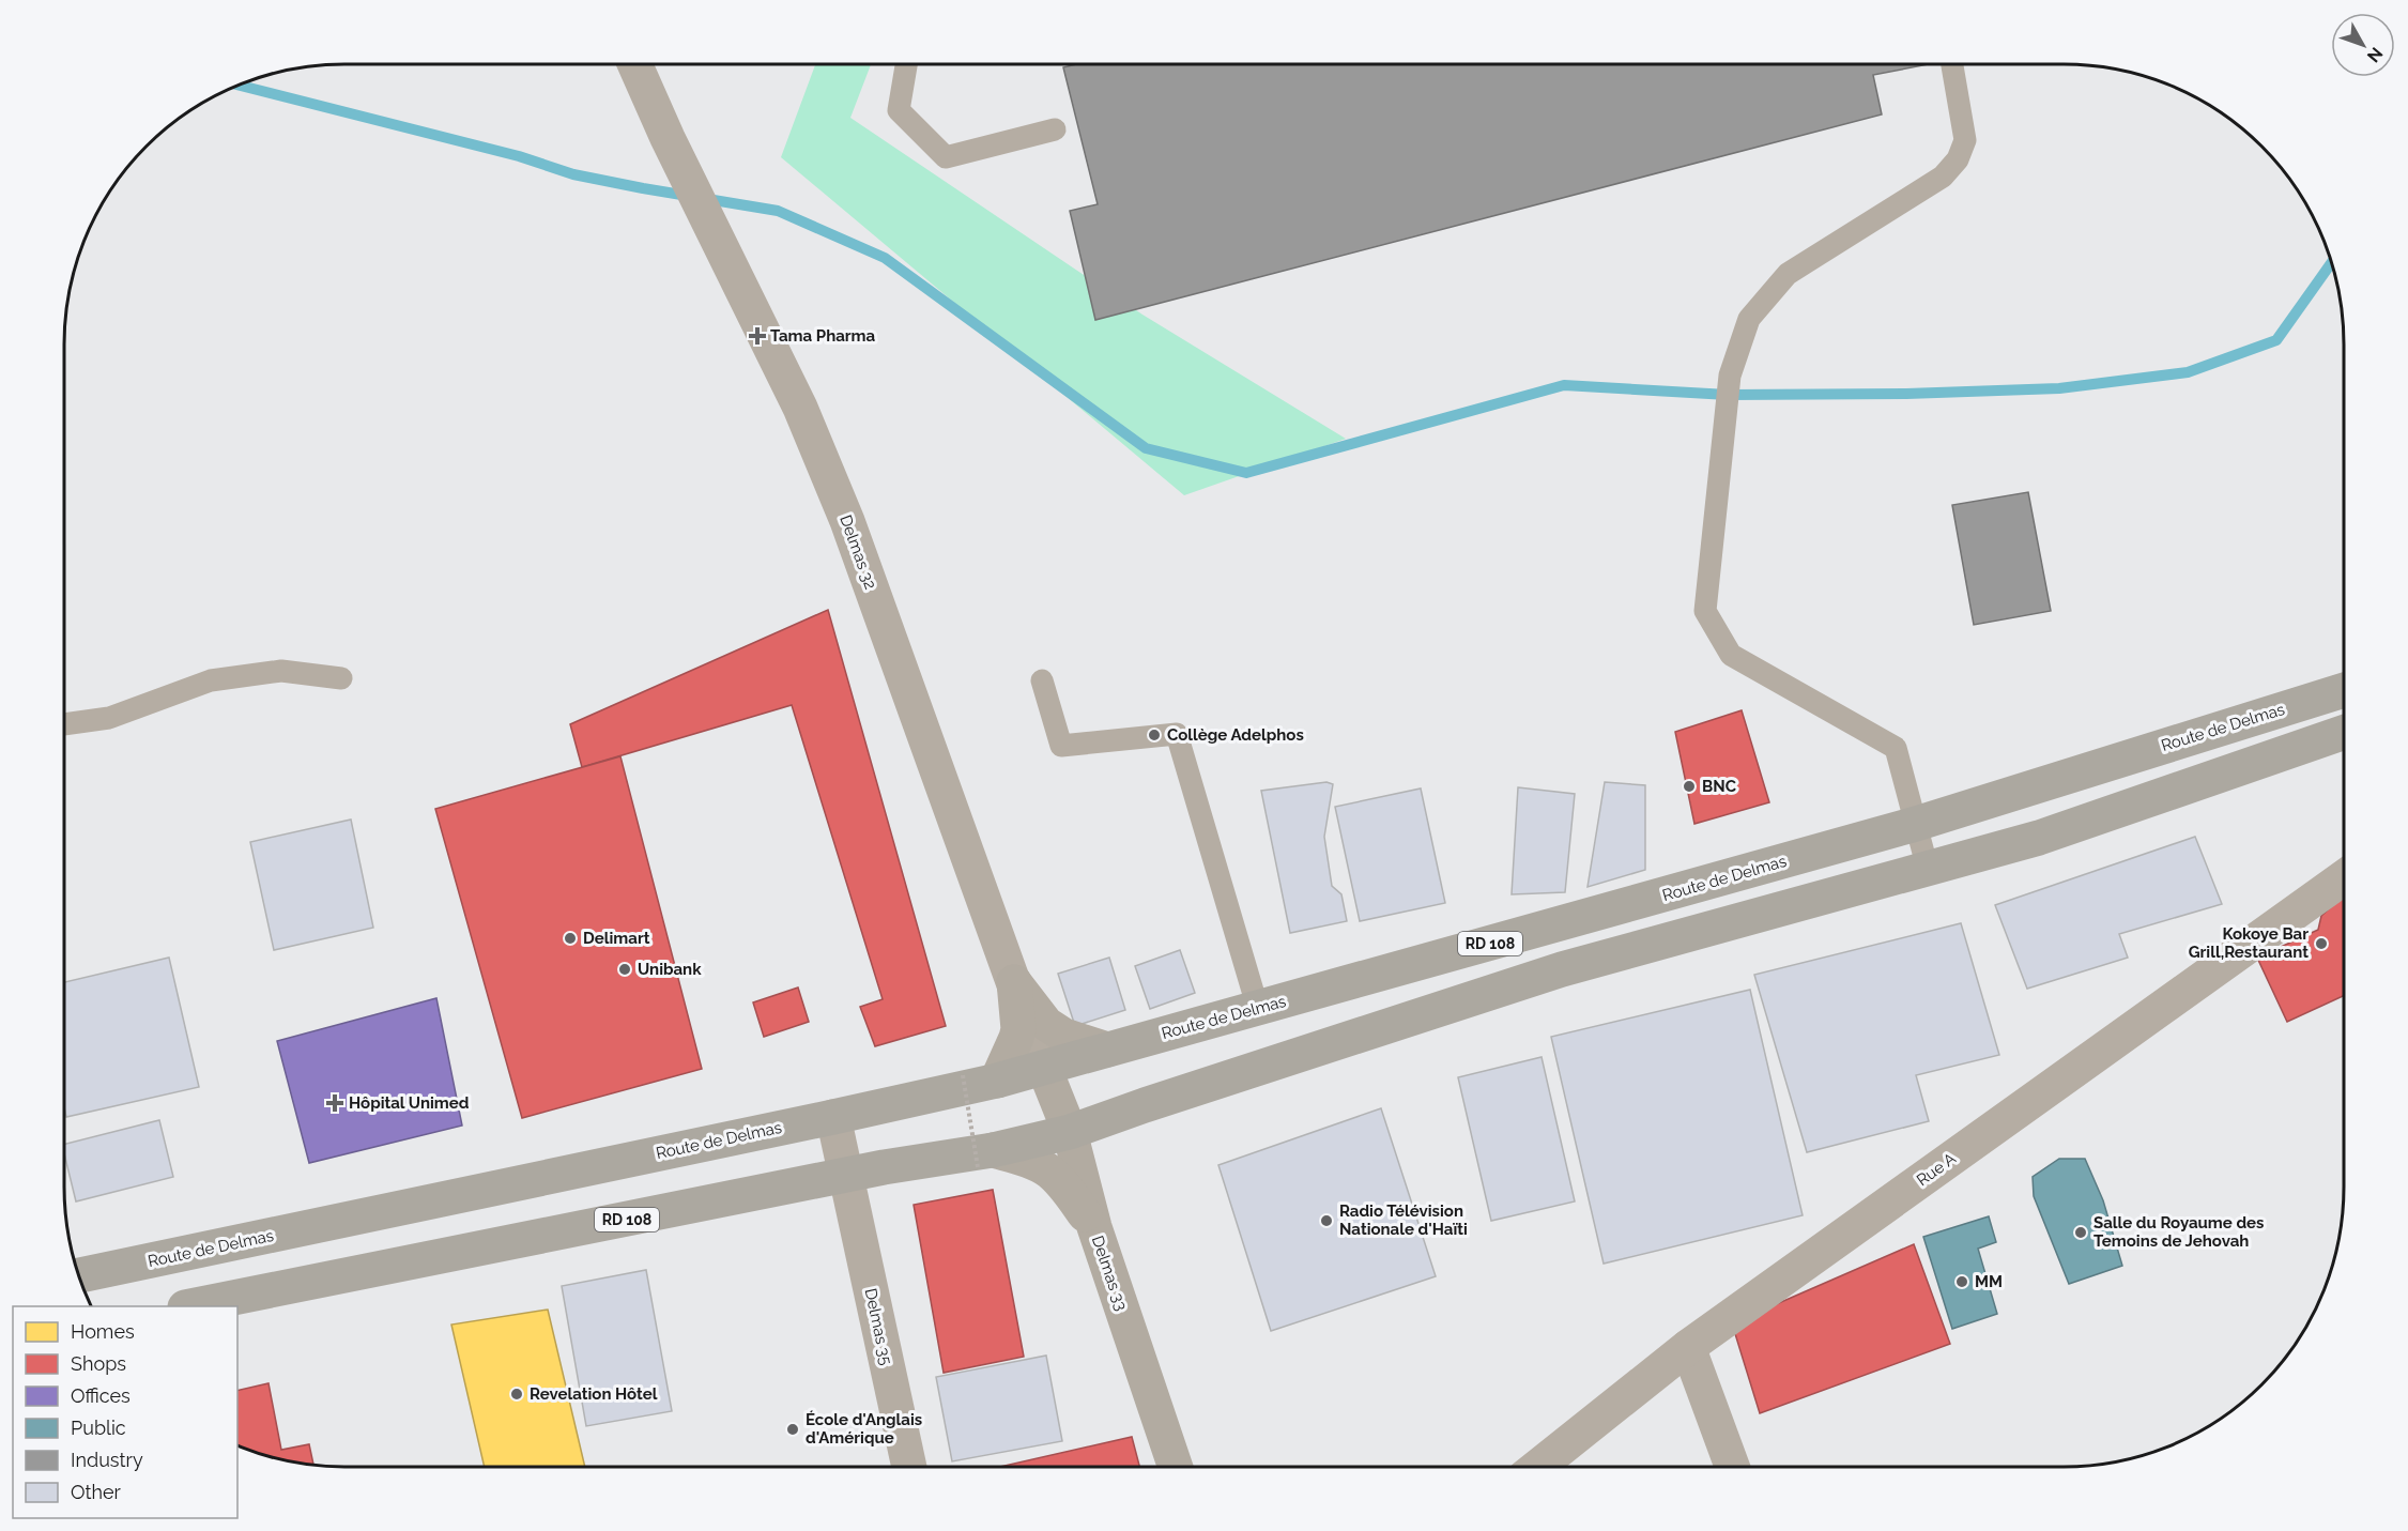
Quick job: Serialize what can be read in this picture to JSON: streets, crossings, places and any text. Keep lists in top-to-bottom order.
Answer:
{
  "streets": {
    "main road": ["Route de Delmas", "RD 108", "Delmas 33"],
    "street": ["Delmas 32", "Rue A", "Delmas 35"]
  },
  "crossings": [
    ["Delmas 32", "Route de Delmas"],
    ["Delmas 32", "Delmas 33"],
    ["Route de Delmas", "Delmas 33"],
    ["Route de Delmas", "Delmas 35"],
    ["RD 108", "Delmas 33"],
    ["RD 108", "Delmas 35"]
  ],
  "places": {
    "health": ["Tama Pharma", "Hôpital Unimed"],
    "other": [
      "Collège Adelphos",
      "BNC",
      "Delimart",
      "Kokoye Bar Grill,Restaurant",
      "Unibank",
      "Radio Télévision Nationale d'Haïti",
      "Salle du Royaume des Temoins de Jehovah",
      "MM",
      "Revelation Hôtel",
      "École d'Anglais d'Amérique"
    ]
  },
  "legend": [
    "Homes",
    "Shops",
    "Offices",
    "Public",
    "Industry",
    "Other"
  ],
  "north": "bottom right"
}
